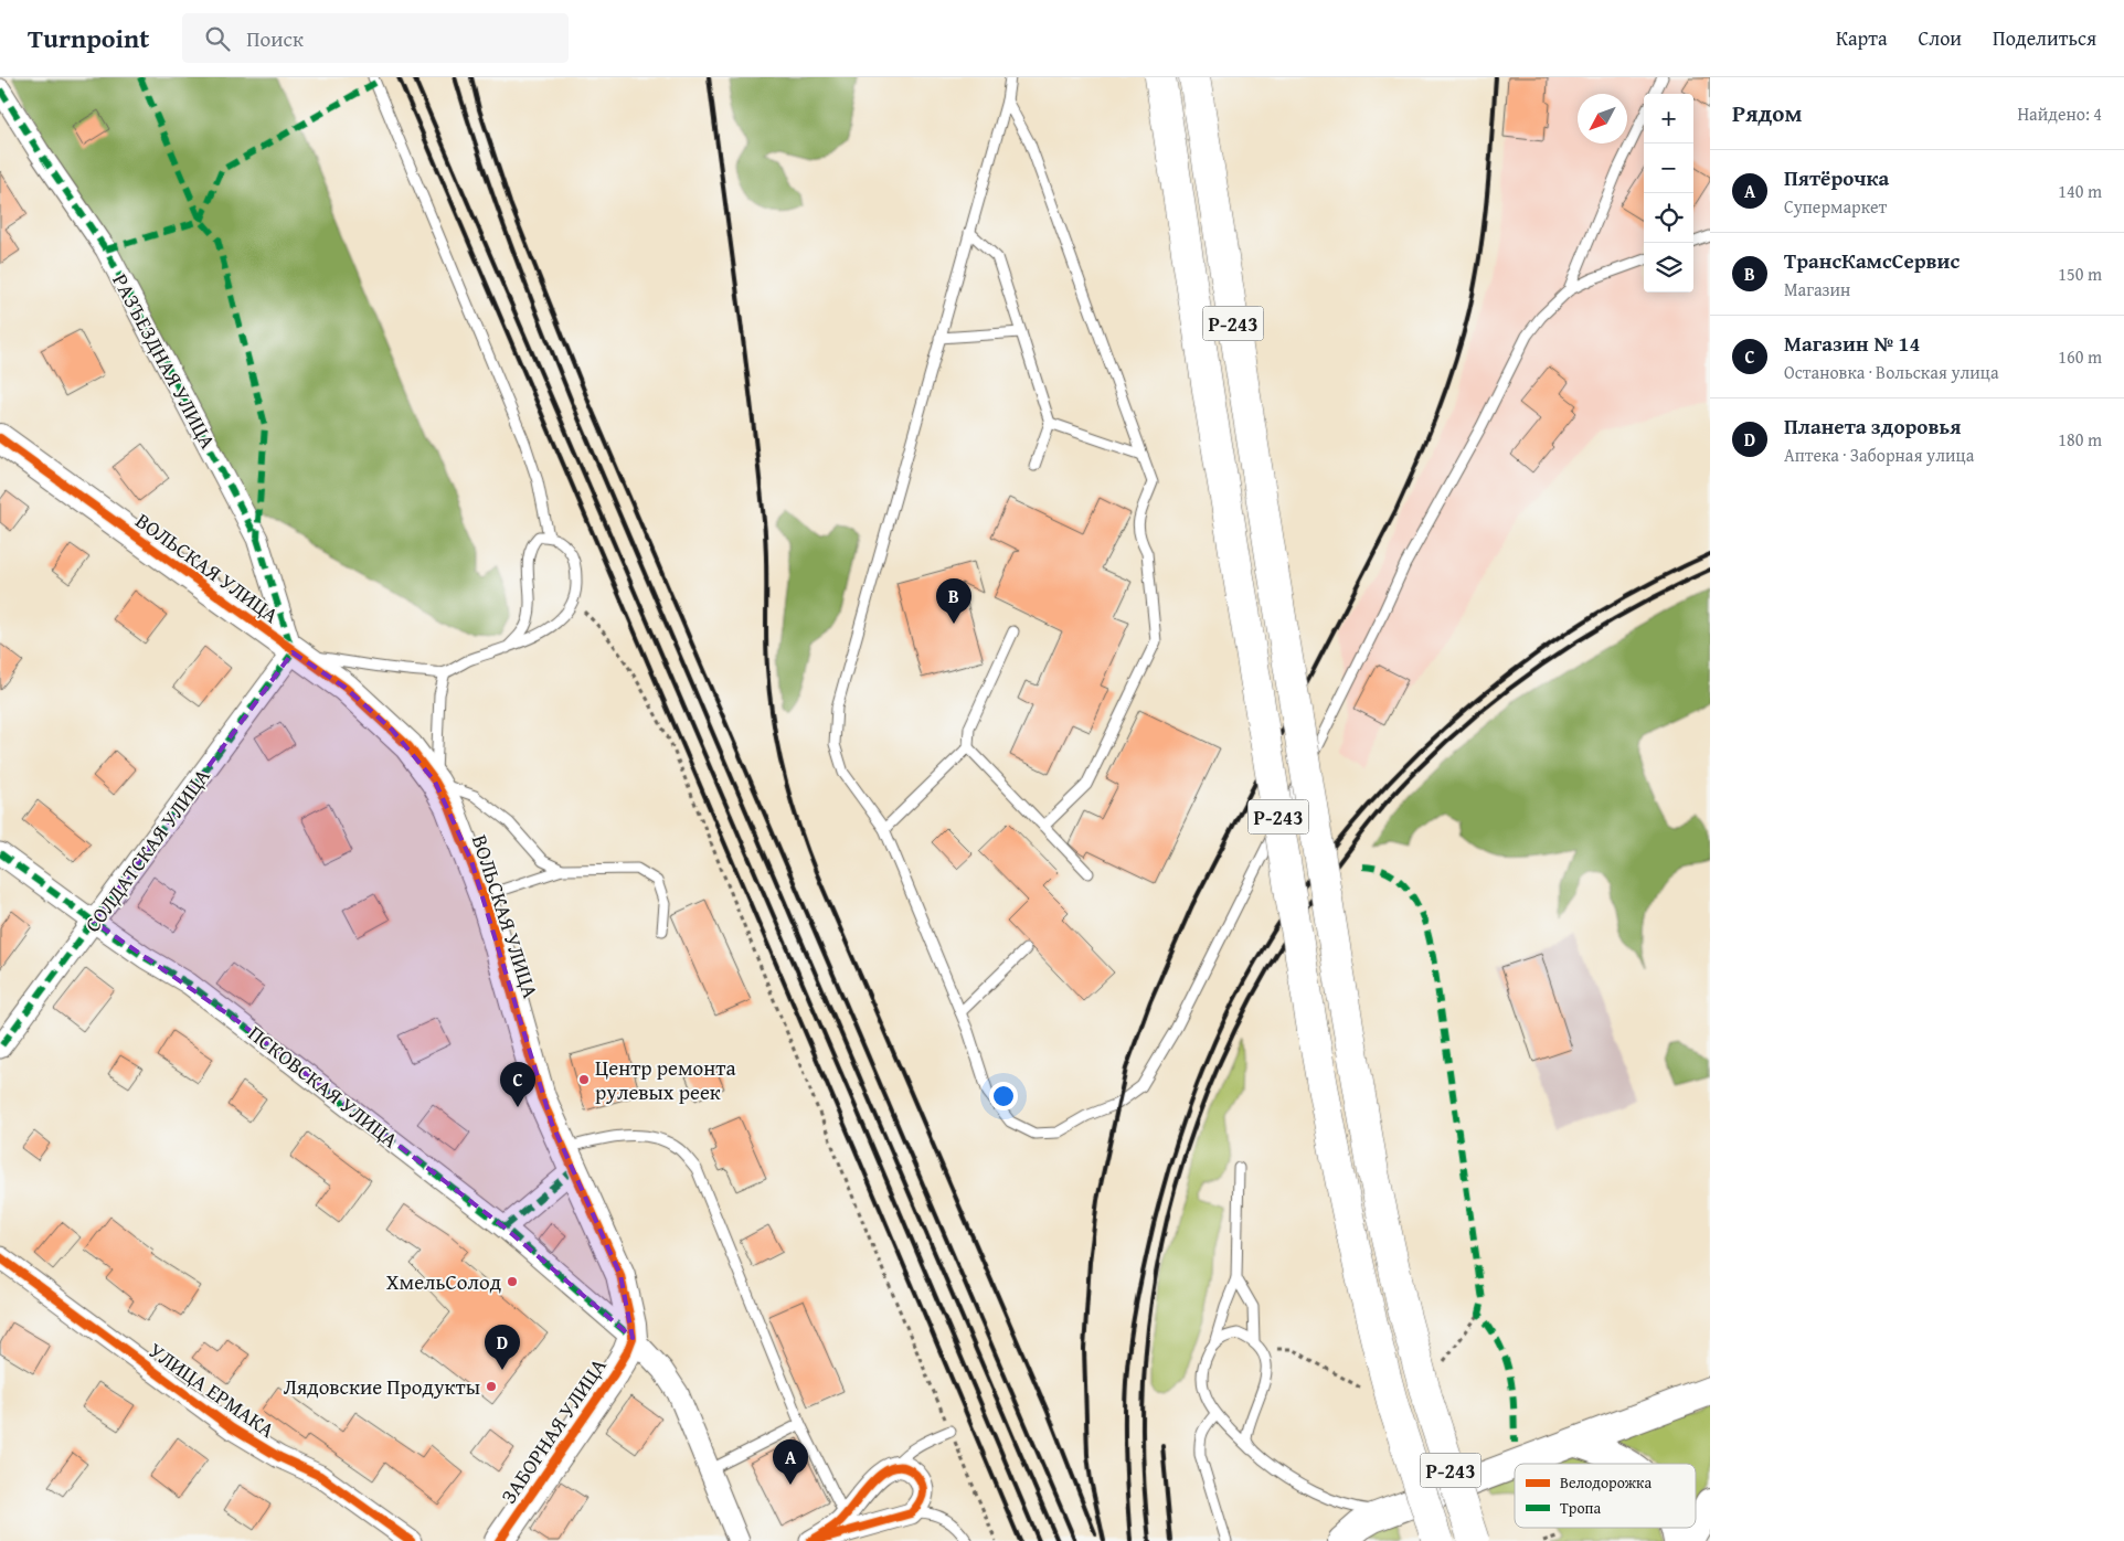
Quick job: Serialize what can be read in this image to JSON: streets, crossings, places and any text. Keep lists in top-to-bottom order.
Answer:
{
  "streets": {
    "highway": ["Р-243"],
    "street": [
      "РАЗЪЕЗДНАЯ УЛИЦА",
      "ВОЛЬСКАЯ УЛИЦА",
      "СОЛДАТСКАЯ УЛИЦА",
      "ПСКОВСКАЯ УЛИЦА",
      "УЛИЦА ЕРМАКА",
      "ЗАБОРНАЯ УЛИЦА"
    ]
  },
  "crossings": [
    ["РАЗЪЕЗДНАЯ УЛИЦА", "ВОЛЬСКАЯ УЛИЦА"],
    ["РАЗЪЕЗДНАЯ УЛИЦА", "СОЛДАТСКАЯ УЛИЦА"],
    ["ВОЛЬСКАЯ УЛИЦА", "СОЛДАТСКАЯ УЛИЦА"],
    ["ВОЛЬСКАЯ УЛИЦА", "ПСКОВСКАЯ УЛИЦА"],
    ["ВОЛЬСКАЯ УЛИЦА", "ЗАБОРНАЯ УЛИЦА"],
    ["СОЛДАТСКАЯ УЛИЦА", "ПСКОВСКАЯ УЛИЦА"],
    ["ПСКОВСКАЯ УЛИЦА", "ЗАБОРНАЯ УЛИЦА"]
  ],
  "places": ["Центр ремонта рулевых реек", "ХмельСолод", "Лядовские Продукты"],
  "legend": ["Велодорожка", "Тропа"],
  "north": "bottom left",
  "page": {
    "header": "Turnpoint",
    "search": "Поиск",
    "nav": ["Карта", "Слои", "Поделиться"],
    "heading": ["Рядом", "Найдено: 4"],
    "map_buttons": ["+", "−"],
    "list": [
      {
        "mark": "A",
        "name": "Пятёрочка",
        "note": "Супермаркет",
        "value": "140 m"
      },
      {
        "mark": "B",
        "name": "ТрансКамсСервис",
        "note": "Магазин",
        "value": "150 m"
      },
      {
        "mark": "C",
        "name": "Магазин № 14",
        "note": "Остановка · Вольская улица",
        "value": "160 m"
      },
      {
        "mark": "D",
        "name": "Планета здоровья",
        "note": "Аптека · Заборная улица",
        "value": "180 m"
      }
    ],
    "pins": [
      "B",
      "C",
      "D",
      "A"
    ]
  }
}
